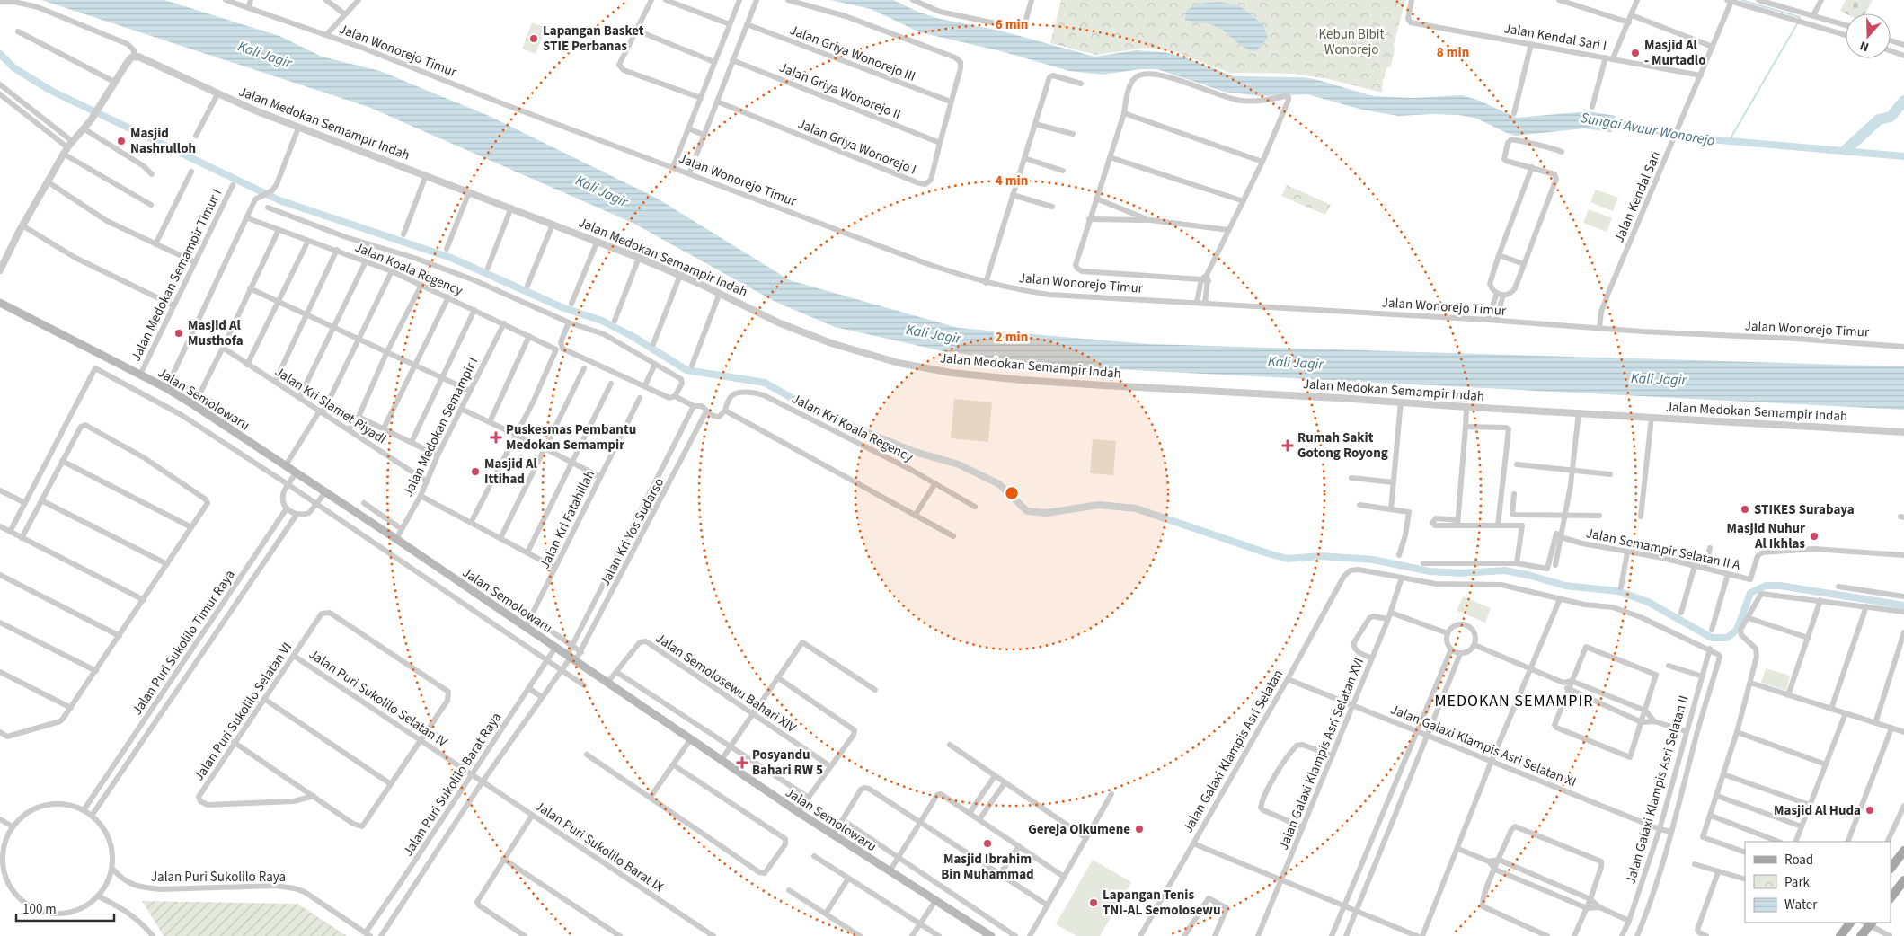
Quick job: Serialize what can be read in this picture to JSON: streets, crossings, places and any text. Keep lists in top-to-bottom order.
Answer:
{
  "streets": {
    "main road": ["Jalan Semolowaru"],
    "street": [
      "Jalan Kendal Sari I",
      "Jalan Wonorejo Timur",
      "Jalan Griya Wonorejo III",
      "Jalan Griya Wonorejo II",
      "Jalan Medokan Semampir Indah",
      "Jalan Griya Wonorejo I",
      "Jalan Kendal Sari",
      "Jalan Koala Regency",
      "Jalan Medokan Semampir Timur I",
      "Jalan Kri Slamet Riyadi",
      "Jalan Medokan Semampir I",
      "Jalan Kri Koala Regency",
      "Jalan Kri Fatahillah",
      "Jalan Kri Yos Sudarso",
      "Jalan Semampir Selatan II A",
      "Jalan Puri Sukolilo Timur Raya",
      "Jalan Semolosewu Bahari XIV",
      "Jalan Puri Sukolilo Selatan IV",
      "Jalan Puri Sukolilo Selatan VI",
      "Jalan Galaxi Klampis Asri Selatan XI",
      "Jalan Galaxi Klampis Asri Selatan",
      "Jalan Galaxi Klampis Asri Selatan XVI",
      "Jalan Puri Sukolilo Barat Raya",
      "Jalan Galaxi Klampis Asri Selatan II",
      "Jalan Puri Sukolilo Barat IX",
      "Jalan Puri Sukolilo Raya"
    ]
  },
  "crossings": [
    ["Jalan Kendal Sari I", "Jalan Kendal Sari"],
    ["Jalan Wonorejo Timur", "Jalan Kendal Sari"],
    ["Jalan Griya Wonorejo III", "Jalan Griya Wonorejo I"],
    ["Jalan Griya Wonorejo II", "Jalan Griya Wonorejo I"],
    ["Jalan Koala Regency", "Jalan Medokan Semampir I"],
    ["Jalan Medokan Semampir Timur I", "Jalan Semolowaru"],
    ["Jalan Semolowaru", "Jalan Medokan Semampir I"],
    ["Jalan Semolowaru", "Jalan Kri Fatahillah"],
    ["Jalan Semolowaru", "Jalan Kri Yos Sudarso"],
    ["Jalan Semolowaru", "Jalan Semolosewu Bahari XIV"],
    ["Jalan Semolowaru", "Jalan Puri Sukolilo Barat Raya"],
    ["Jalan Kri Slamet Riyadi", "Jalan Medokan Semampir I"],
    ["Jalan Kri Yos Sudarso", "Jalan Puri Sukolilo Barat Raya"],
    ["Jalan Puri Sukolilo Timur Raya", "Jalan Puri Sukolilo Raya"],
    ["Jalan Puri Sukolilo Selatan IV", "Jalan Puri Sukolilo Selatan VI"],
    ["Jalan Puri Sukolilo Selatan IV", "Jalan Puri Sukolilo Barat Raya"],
    ["Jalan Puri Sukolilo Selatan IV", "Jalan Puri Sukolilo Barat IX"],
    ["Jalan Galaxi Klampis Asri Selatan XI", "Jalan Galaxi Klampis Asri Selatan"],
    ["Jalan Galaxi Klampis Asri Selatan XI", "Jalan Galaxi Klampis Asri Selatan XVI"],
    ["Jalan Galaxi Klampis Asri Selatan XI", "Jalan Galaxi Klampis Asri Selatan II"],
    ["Jalan Galaxi Klampis Asri Selatan", "Jalan Galaxi Klampis Asri Selatan XVI"],
    ["Jalan Puri Sukolilo Barat Raya", "Jalan Puri Sukolilo Barat IX"],
    ["Jalan Puri Sukolilo Barat Raya", "Jalan Puri Sukolilo Raya"]
  ],
  "districts": ["MEDOKAN SEMAMPIR"],
  "water": ["Kali Jagir", "Sungai Avuur Wonorejo"],
  "parks": ["Kebun Bibit Wonorejo"],
  "places": {
    "other": [
      "Lapangan Basket STIE Perbanas",
      "Masjid Al - Murtadlo",
      "Masjid Nashrulloh",
      "Masjid Al Musthofa",
      "Masjid Al Ittihad",
      "STIKES Surabaya",
      "Masjid Nuhur Al Ikhlas",
      "Masjid Al Huda",
      "Gereja Oikumene",
      "Masjid Ibrahim Bin Muhammad",
      "Lapangan Tenis TNI-AL Semolosewu"
    ],
    "health": ["Puskesmas Pembantu Medokan Semampir", "Rumah Sakit Gotong Royong", "Posyandu Bahari RW 5"]
  },
  "legend": ["Road", "Park", "Water"],
  "scale_bar": "100 m",
  "north": "bottom",
  "rings": [
    "6 min",
    "8 min",
    "4 min",
    "2 min"
  ]
}
